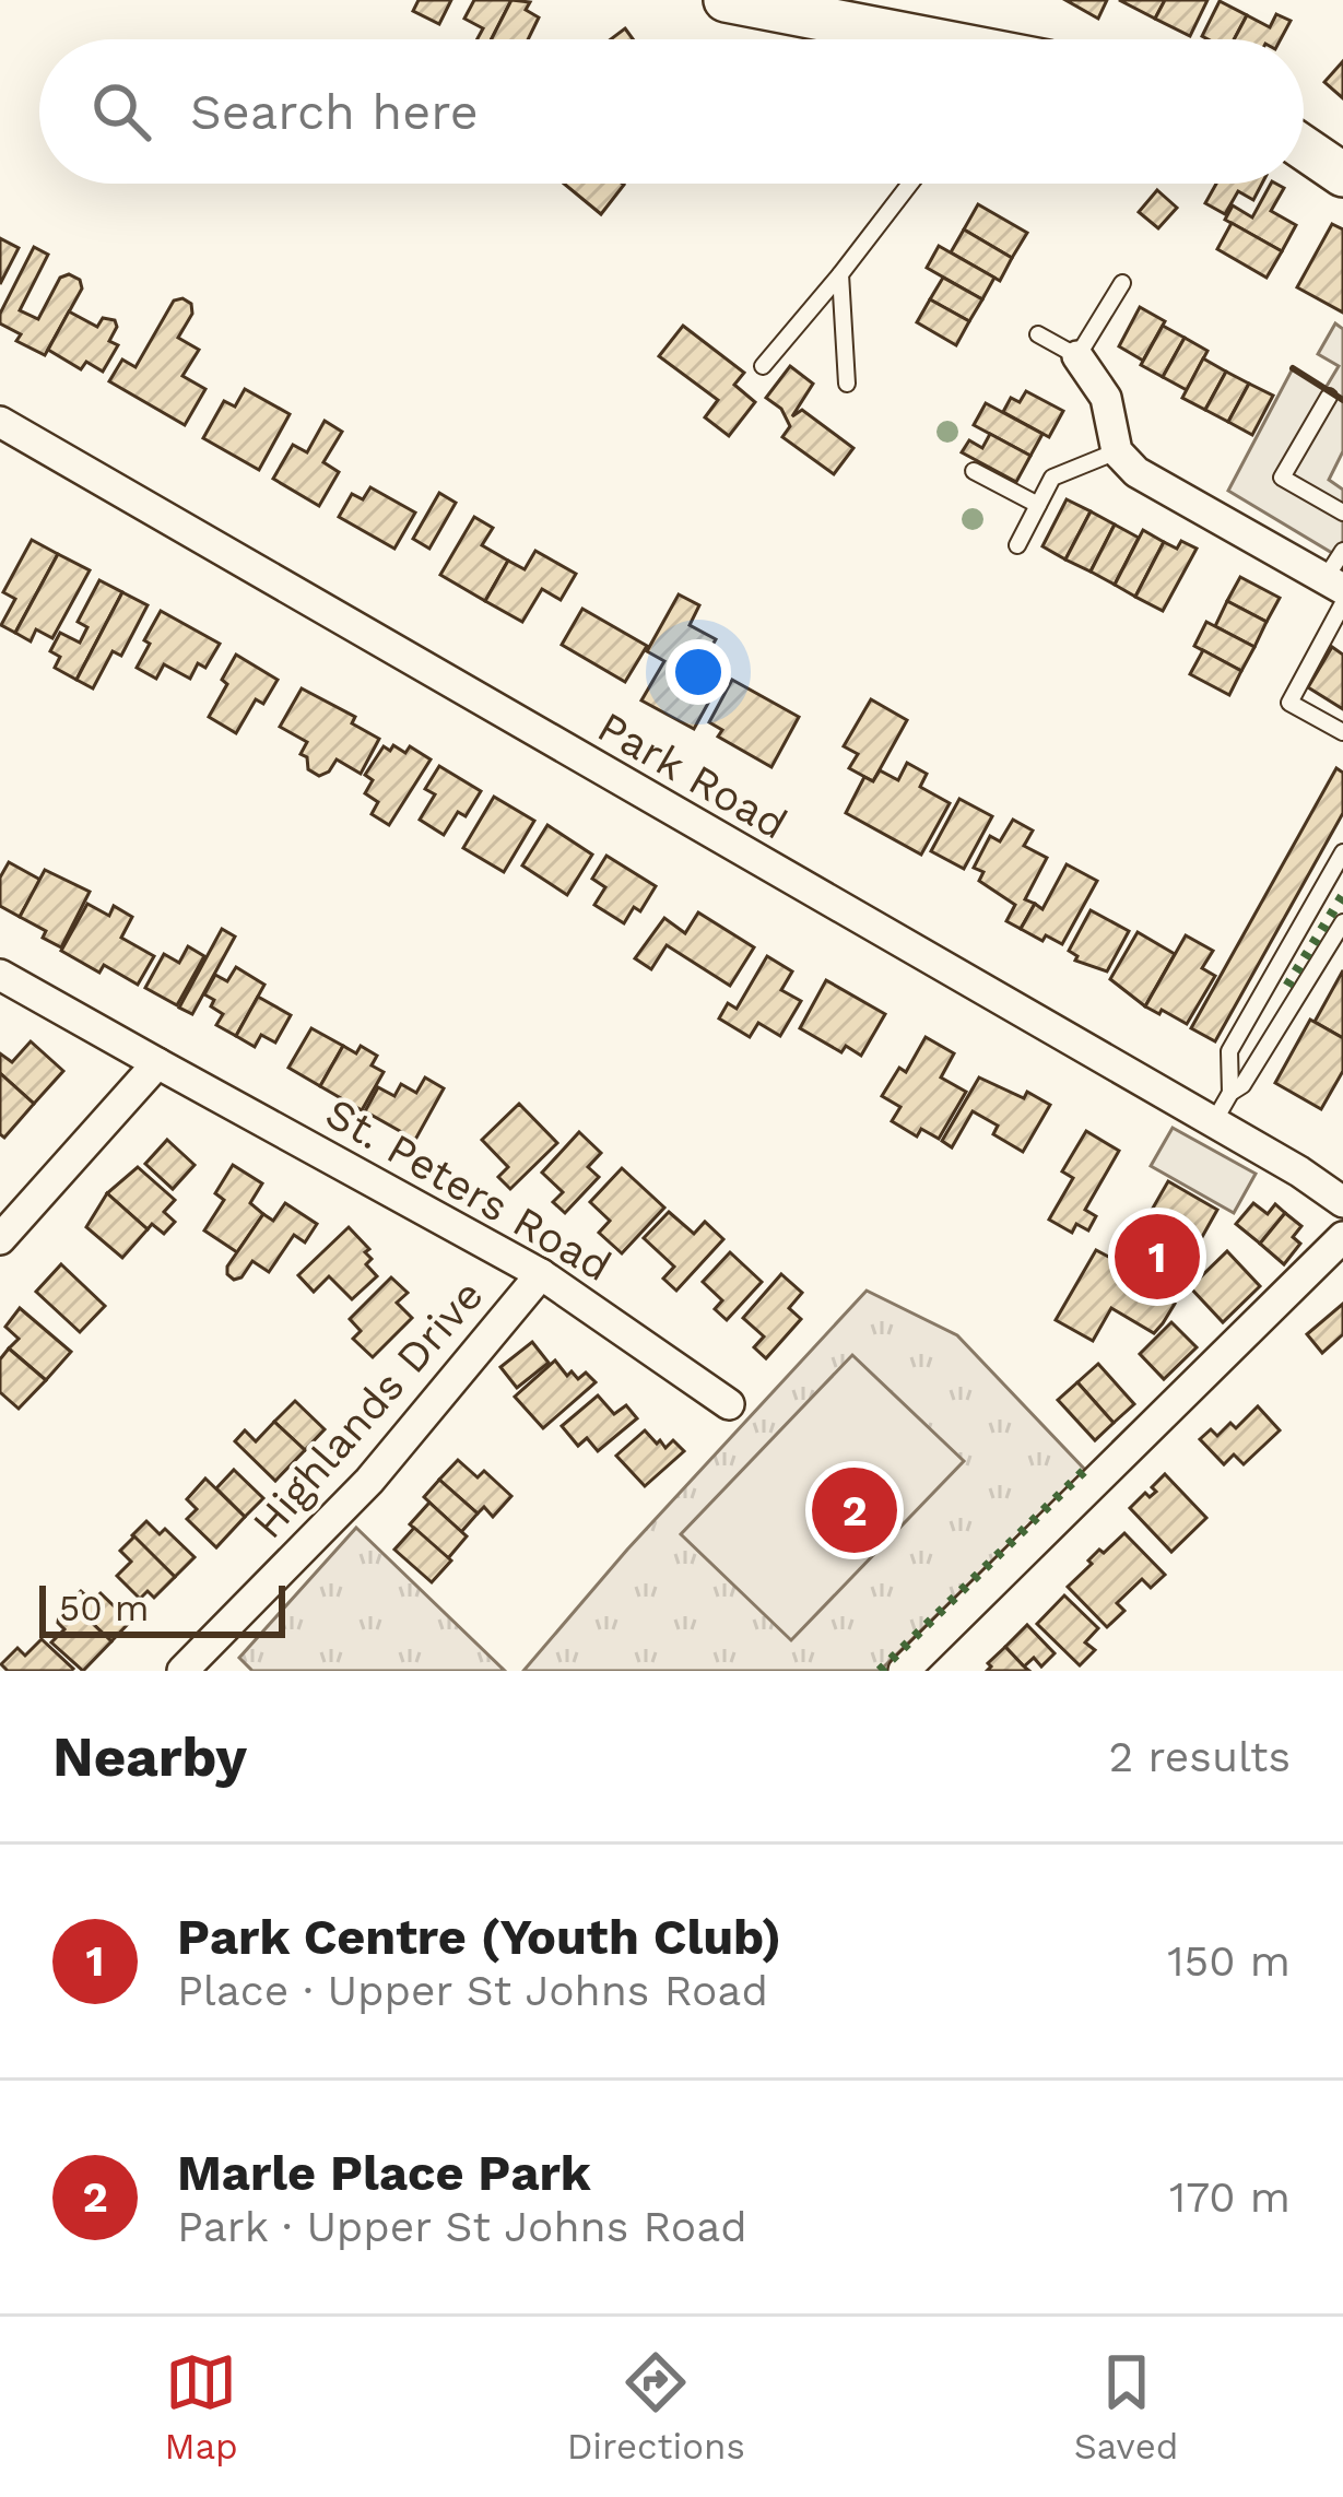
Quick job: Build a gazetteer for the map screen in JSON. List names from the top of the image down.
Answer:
{
  "streets": {
    "street": ["Park Road", "St. Peters Road", "Highlands Drive"]
  },
  "crossings": [
    ["St. Peters Road", "Highlands Drive"]
  ],
  "scale_bar": "50 m",
  "page": {
    "search": "Search here",
    "pins": ["1", "2"],
    "scale": "50 m",
    "heading": ["Nearby", "2 results"],
    "list": [
      {
        "mark": "1",
        "name": "Park Centre (Youth Club)",
        "note": "Place · Upper St Johns Road",
        "value": "150 m"
      },
      {
        "mark": "2",
        "name": "Marle Place Park",
        "note": "Park · Upper St Johns Road",
        "value": "170 m"
      }
    ],
    "nav": ["Map", "Directions", "Saved"]
  }
}
